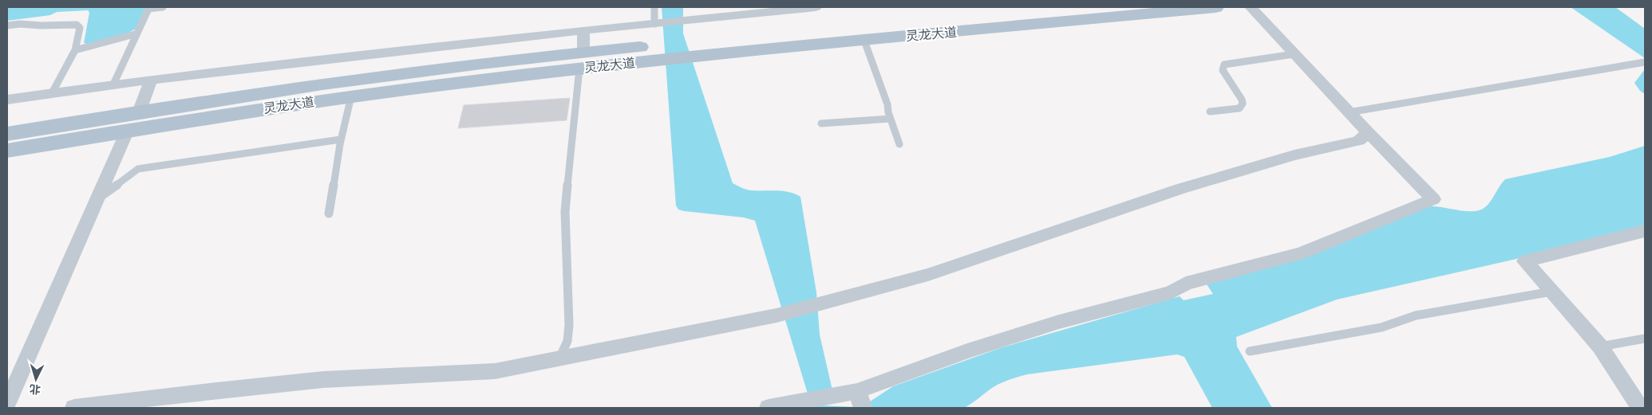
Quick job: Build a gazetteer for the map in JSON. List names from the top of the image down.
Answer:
{
  "streets": {
    "main road": ["灵龙大道"]
  },
  "north": "bottom"
}
